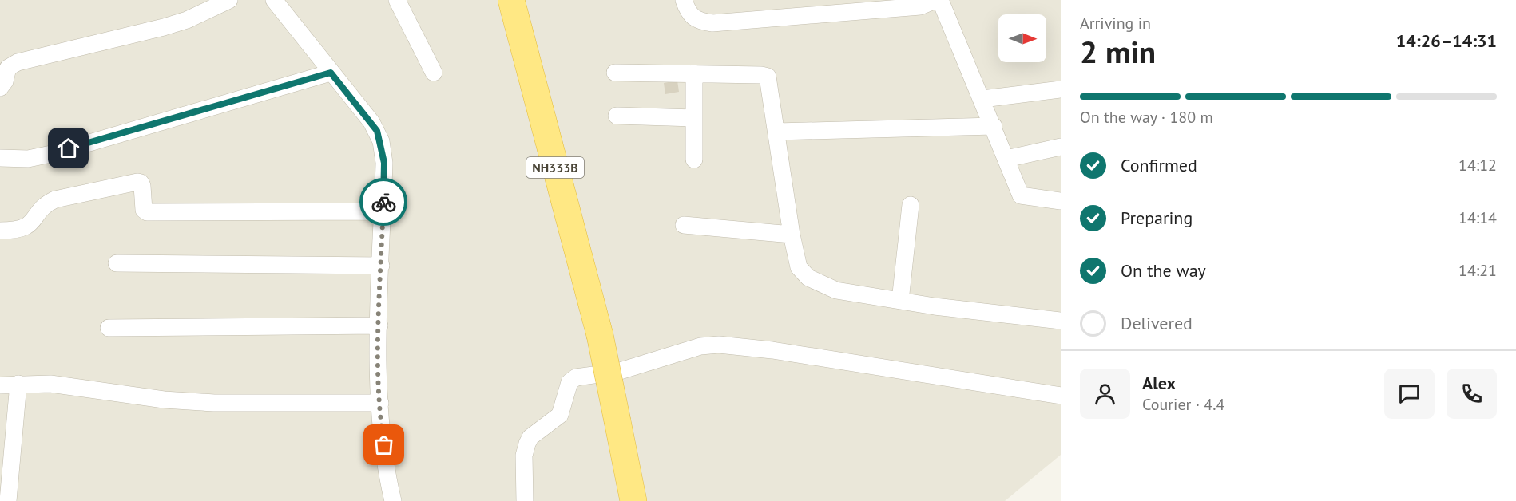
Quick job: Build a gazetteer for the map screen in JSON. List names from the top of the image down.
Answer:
{
  "streets": {
    "highway": ["NH333B"]
  },
  "north": "right",
  "page": {
    "heading": ["2 min", "Arriving in", "14:26–14:31"],
    "panel": ["Alex", "Courier · 4.4"],
    "bar": "On the way · 180 m",
    "list": [
      ["Confirmed", "14:12"],
      ["Preparing", "14:14"],
      ["On the way", "14:21"],
      "Delivered"
    ]
  }
}
